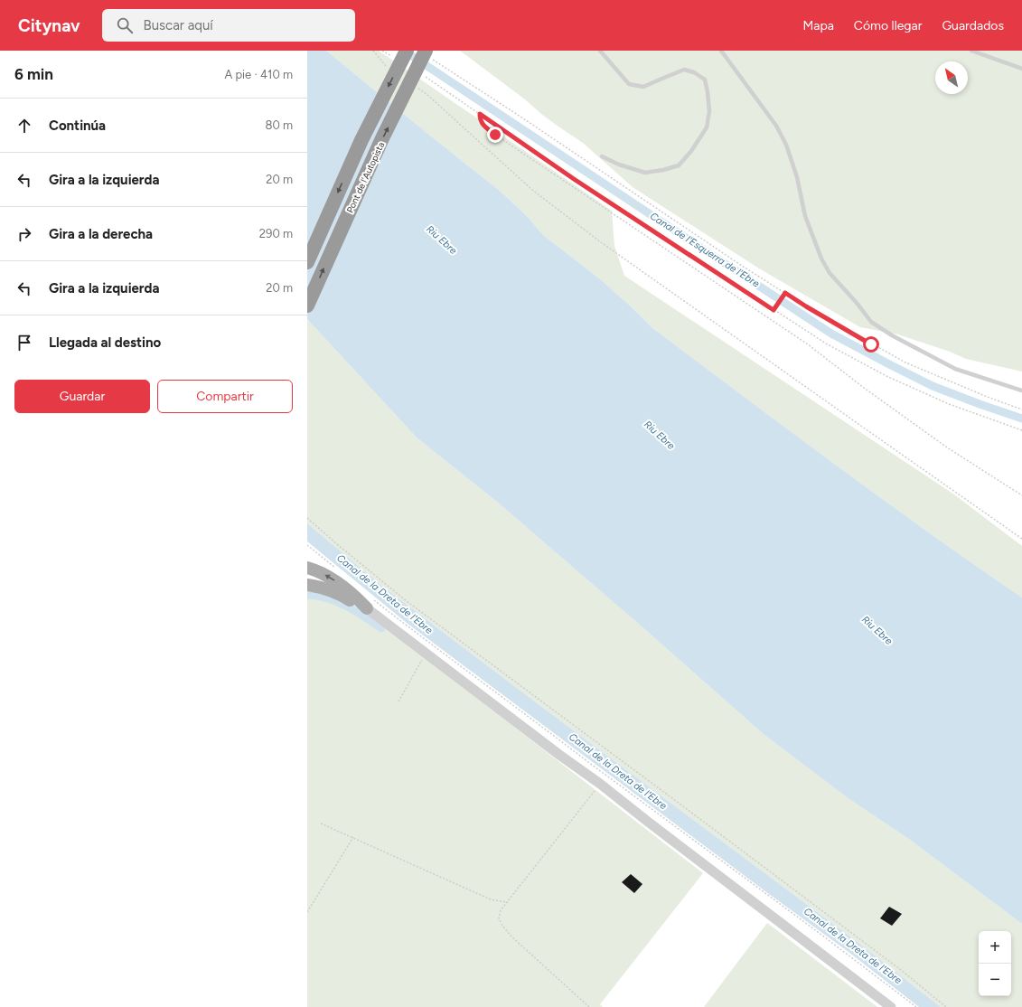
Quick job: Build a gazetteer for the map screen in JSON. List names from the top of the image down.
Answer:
{
  "streets": {
    "highway": ["Pont de l'Autopista"]
  },
  "water": ["Riu Ebre", "Canal de l'Esquerra de l'Ebre", "Canal de la Dreta de l'Ebre"],
  "north": "top left",
  "page": {
    "header": "Citynav",
    "search": "Buscar aquí",
    "nav": ["Mapa", "Cómo llegar", "Guardados"],
    "heading": ["6 min", "A pie · 410 m"],
    "list": [
      ["Continúa", "80 m"],
      ["Gira a la izquierda", "20 m"],
      ["Gira a la derecha", "290 m"],
      ["Gira a la izquierda", "20 m"],
      "Llegada al destino"
    ],
    "buttons": ["Guardar", "Compartir"],
    "map_buttons": ["+", "−"]
  }
}
